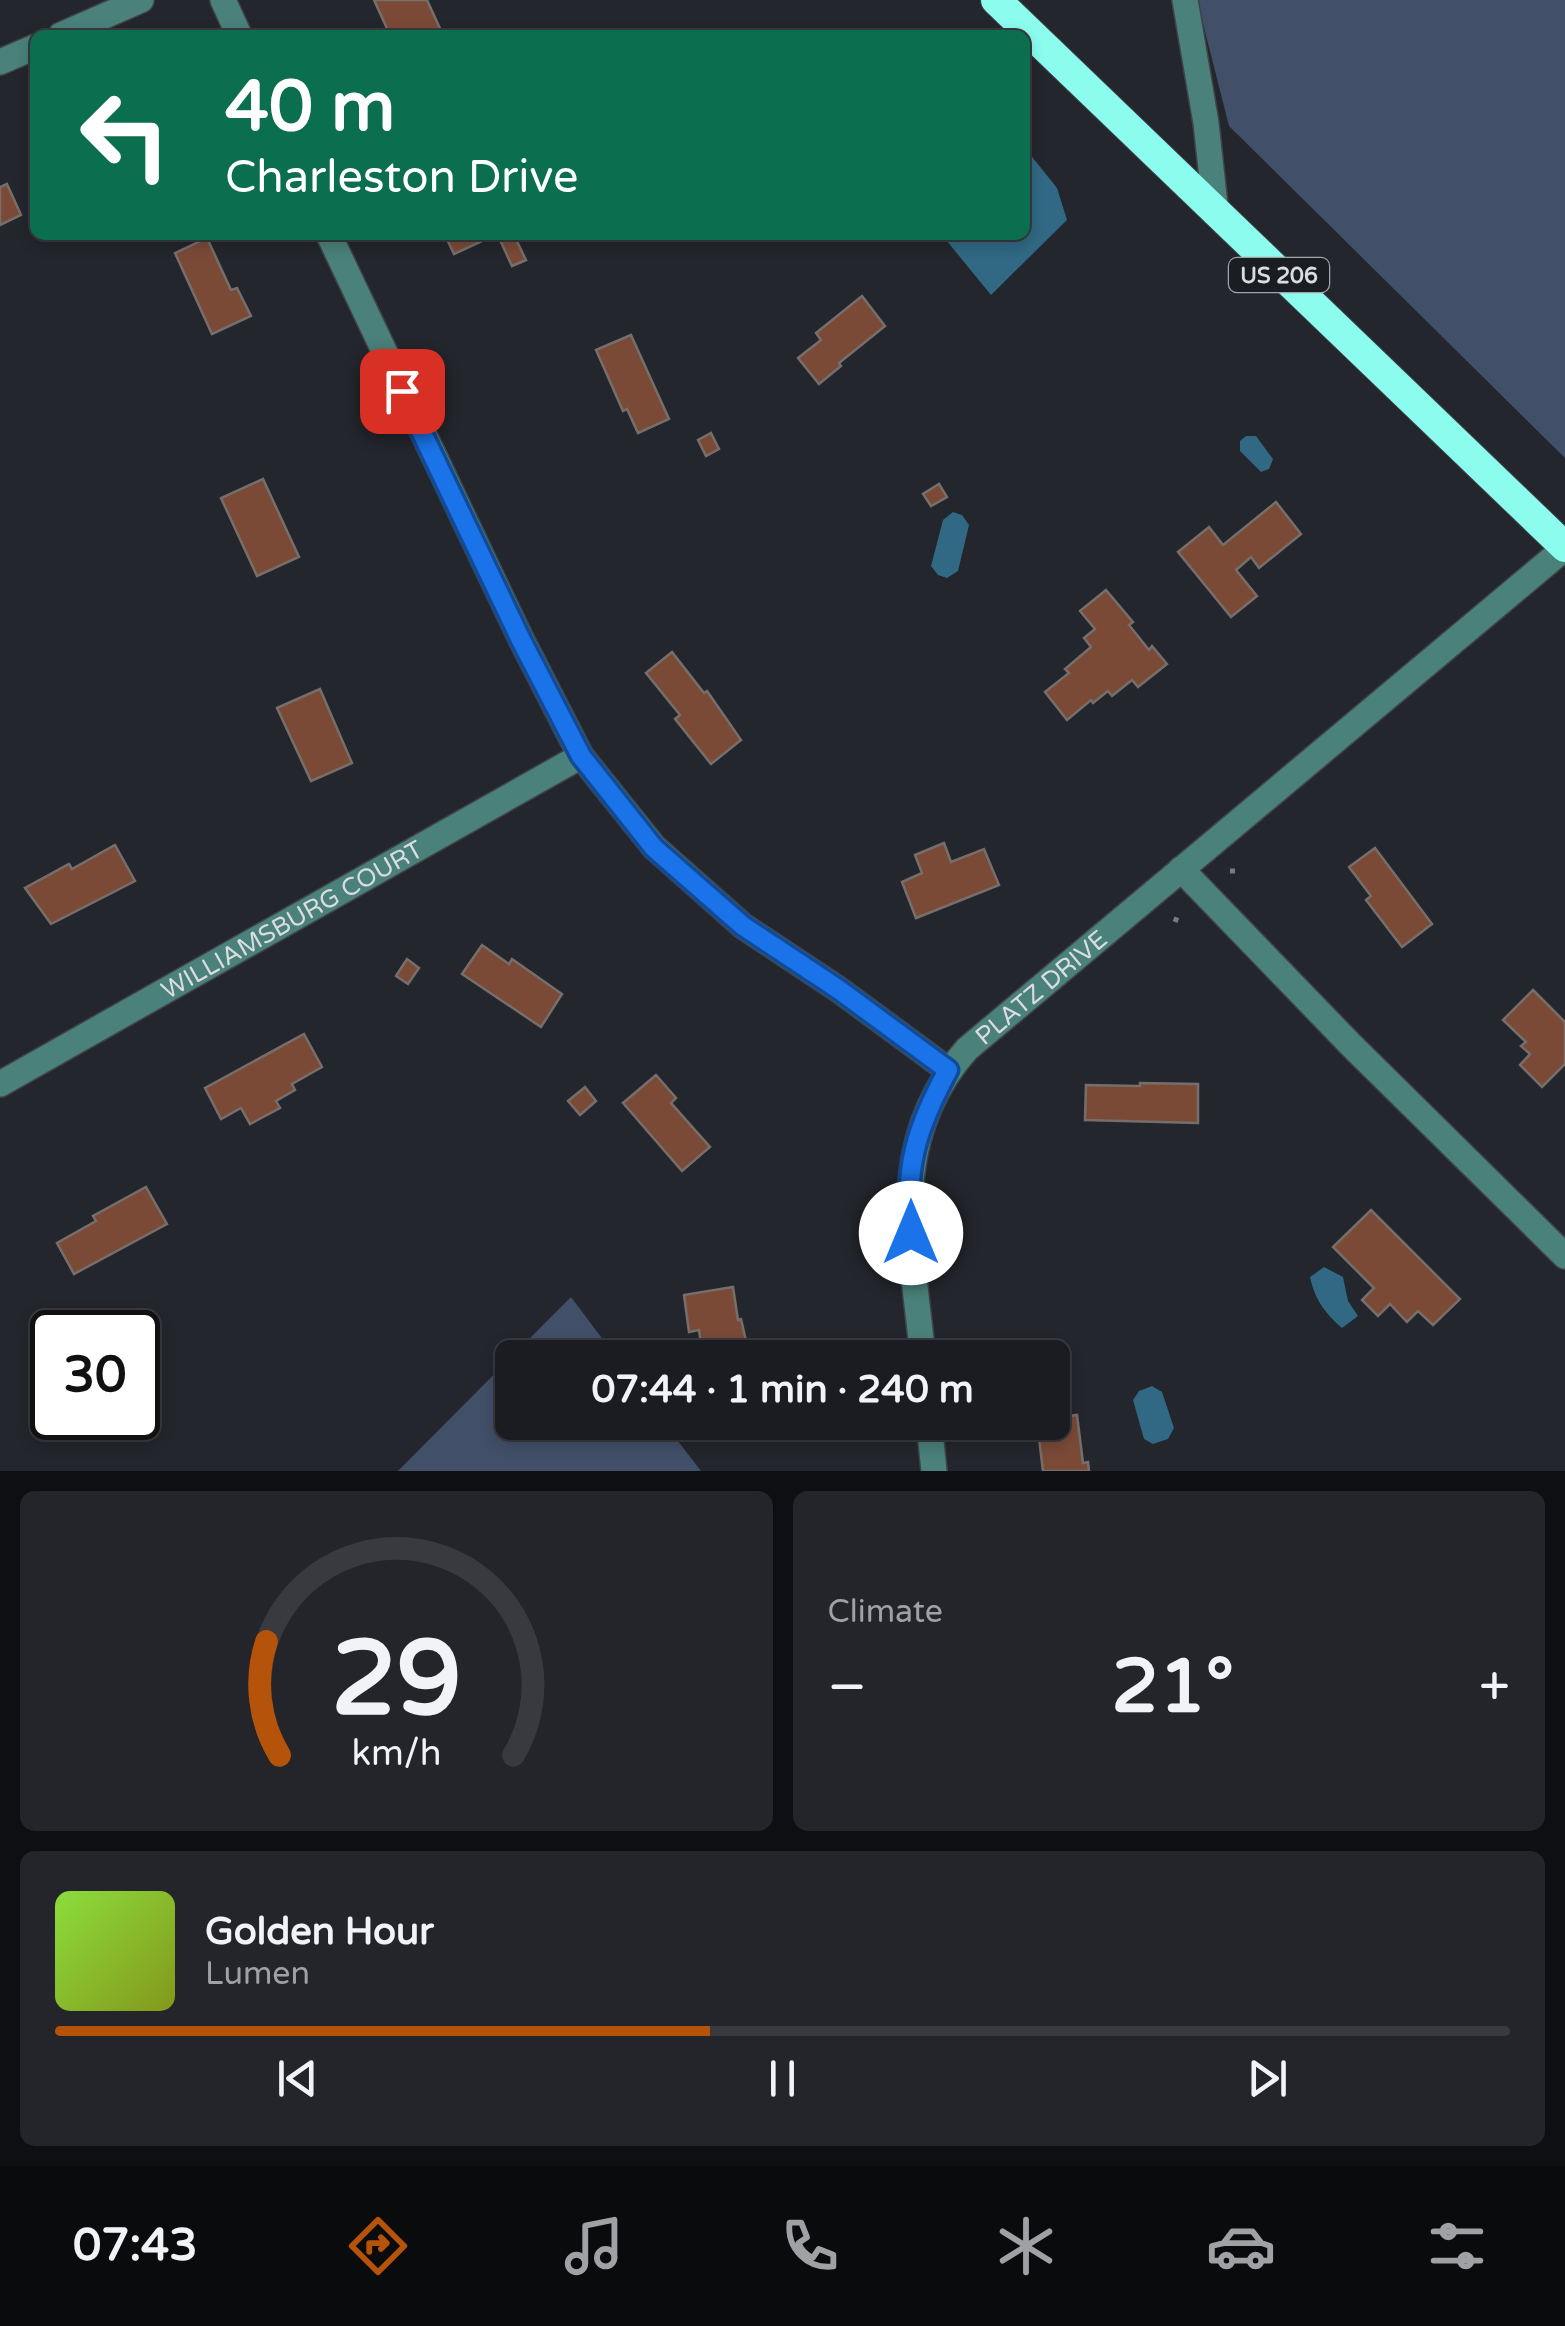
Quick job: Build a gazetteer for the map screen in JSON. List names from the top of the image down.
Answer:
{
  "streets": {
    "highway": ["US 206"],
    "street": ["WILLIAMSBURG COURT", "PLATZ DRIVE"]
  },
  "crossings": [
    ["US 206", "PLATZ DRIVE"]
  ],
  "page": {
    "turn": ["40 m", "Charleston Drive"],
    "limit": "30",
    "trip": "07:44 · 1 min · 240 m",
    "tile": "Climate",
    "heat": ["−", "21°", "+"],
    "song": ["Golden Hour", "Lumen"],
    "tabs": "07:43",
    "gauge": ["29", "km/h"]
  }
}
